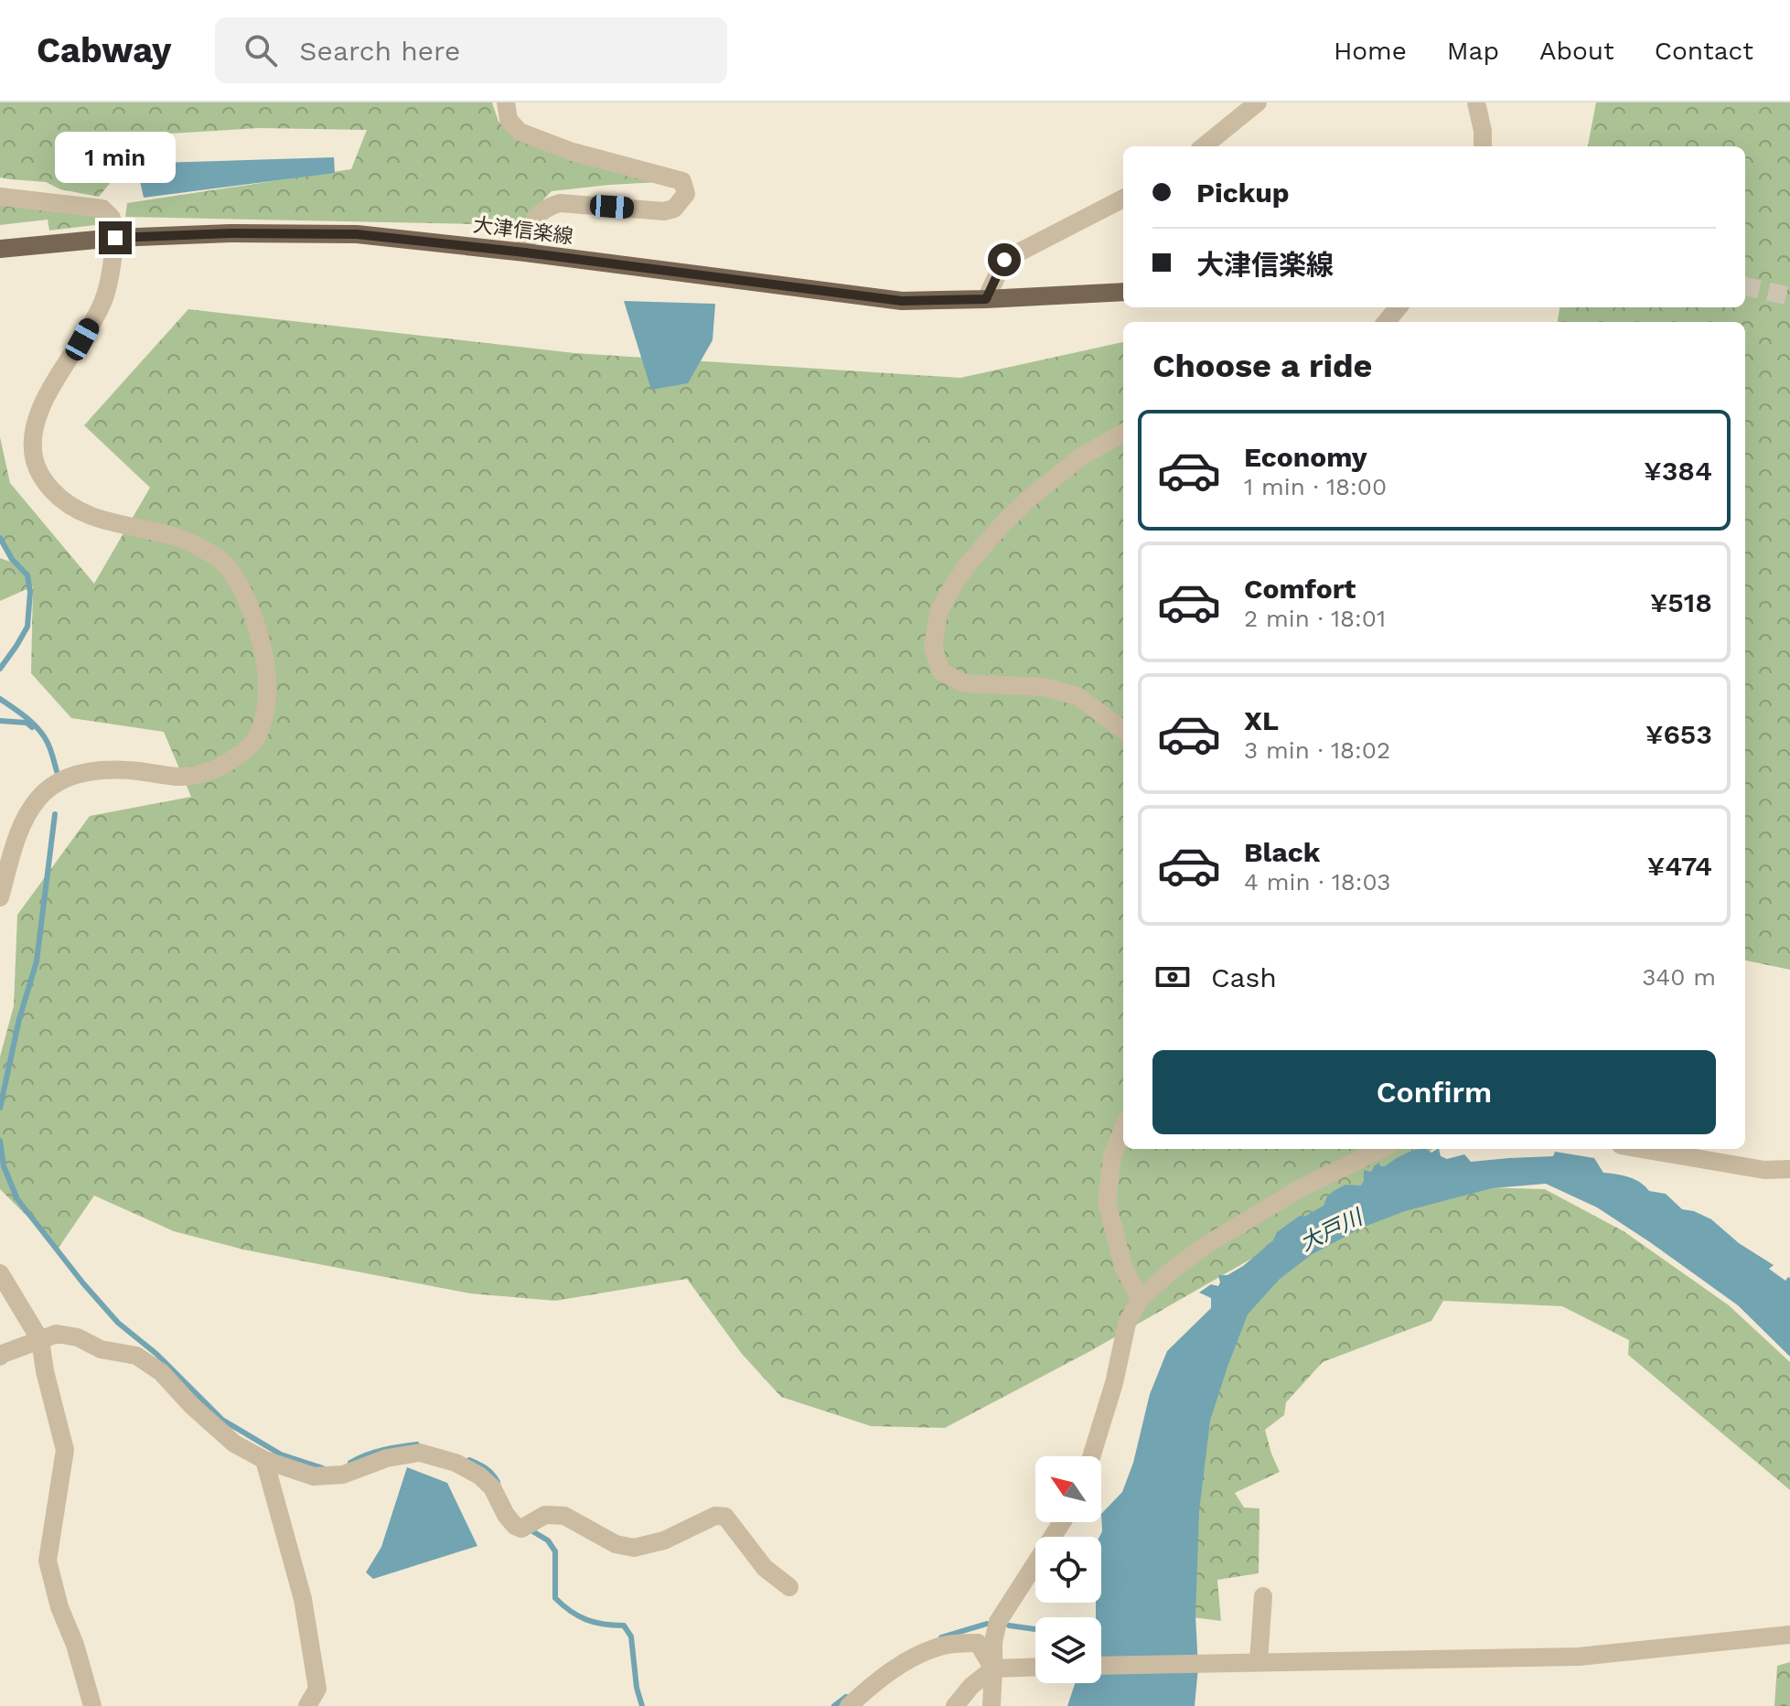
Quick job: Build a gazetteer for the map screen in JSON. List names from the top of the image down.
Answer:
{
  "streets": {
    "main road": ["大津信楽線"]
  },
  "water": ["大戸川"],
  "north": "top left",
  "page": {
    "header": "Cabway",
    "search": "Search here",
    "nav": [
      "Home",
      "Map",
      "About",
      "Contact"
    ],
    "bubble": "1 min",
    "banner": ["Pickup", "大津信楽線"],
    "heading": "Choose a ride",
    "list": [
      {
        "name": "Economy",
        "note": "1 min · 18:00",
        "value": "¥384"
      },
      {
        "name": "Comfort",
        "note": "2 min · 18:01",
        "value": "¥518"
      },
      {
        "name": "XL",
        "note": "3 min · 18:02",
        "value": "¥653"
      },
      {
        "name": "Black",
        "note": "4 min · 18:03",
        "value": "¥474"
      }
    ],
    "pay": ["Cash", "340 m"],
    "buttons": "Confirm"
  }
}
